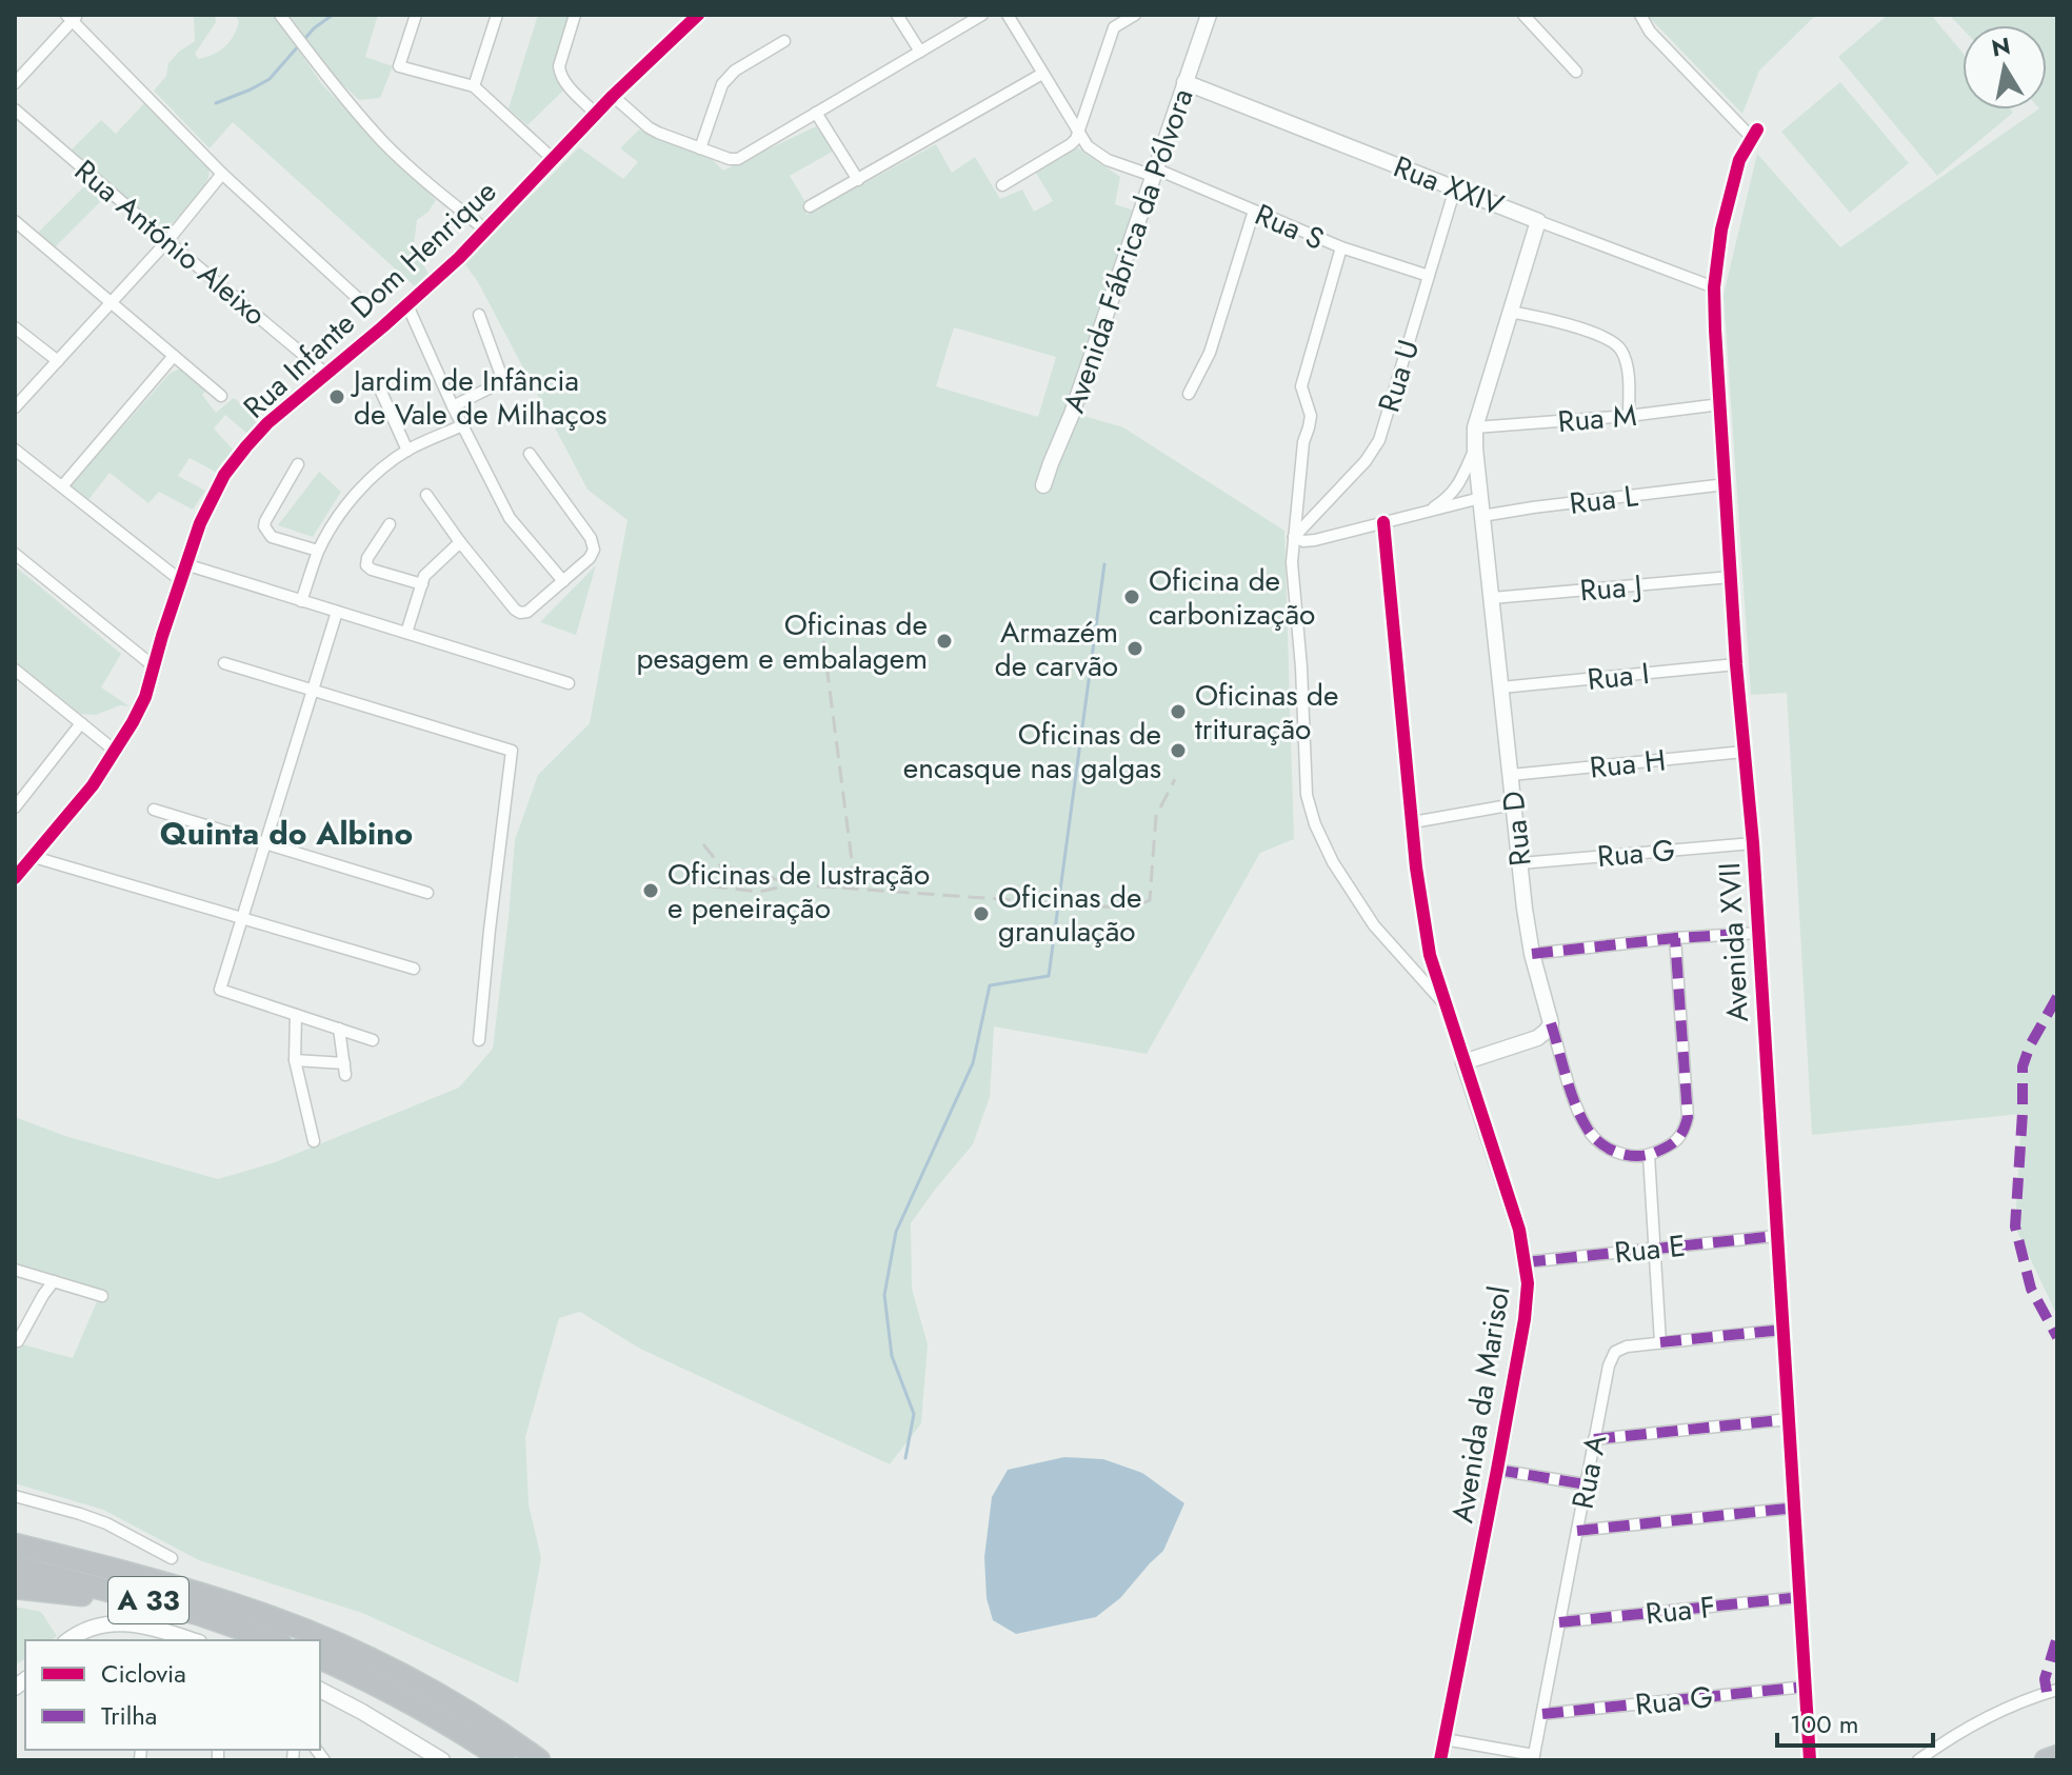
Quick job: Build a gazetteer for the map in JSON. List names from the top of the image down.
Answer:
{
  "streets": {
    "highway": ["A 33"],
    "street": [
      "Rua XXIV",
      "Rua S",
      "Rua António Aleixo",
      "Avenida Fábrica da Pólvora",
      "Rua Infante Dom Henrique",
      "Rua U",
      "Rua M",
      "Rua L",
      "Rua J",
      "Rua I",
      "Rua H",
      "Rua D",
      "Rua G",
      "Avenida XVII",
      "Rua E",
      "Avenida da Marisol",
      "Rua A",
      "Rua F"
    ]
  },
  "crossings": [
    ["Rua XXIV", "Avenida Fábrica da Pólvora"],
    ["Rua XXIV", "Rua U"],
    ["Rua XXIV", "Rua D"],
    ["Rua XXIV", "Avenida XVII"],
    ["Rua S", "Avenida Fábrica da Pólvora"],
    ["Rua S", "Rua U"],
    ["Rua António Aleixo", "Rua Infante Dom Henrique"],
    ["Rua M", "Rua D"],
    ["Rua M", "Avenida XVII"],
    ["Rua L", "Rua D"],
    ["Rua L", "Avenida XVII"],
    ["Rua J", "Rua D"],
    ["Rua J", "Avenida XVII"],
    ["Rua I", "Rua D"],
    ["Rua I", "Avenida XVII"],
    ["Rua H", "Rua D"],
    ["Rua H", "Avenida XVII"],
    ["Rua D", "Rua G"],
    ["Rua G", "Avenida XVII"],
    ["Rua G", "Rua A"],
    ["Avenida XVII", "Rua E"],
    ["Avenida XVII", "Rua A"],
    ["Avenida XVII", "Rua F"],
    ["Rua E", "Avenida da Marisol"],
    ["Rua A", "Rua F"]
  ],
  "districts": ["Quinta do Albino"],
  "places": [
    "Jardim de Infância de Vale de Milhaços",
    "Oficina de carbonização",
    "Oficinas de pesagem e embalagem",
    "Armazém de carvão",
    "Oficinas de trituração",
    "Oficinas de encasque nas galgas",
    "Oficinas de lustração e peneiração",
    "Oficinas de granulação"
  ],
  "legend": ["Ciclovia", "Trilha"],
  "scale_bar": "100 m",
  "north": "top"
}
